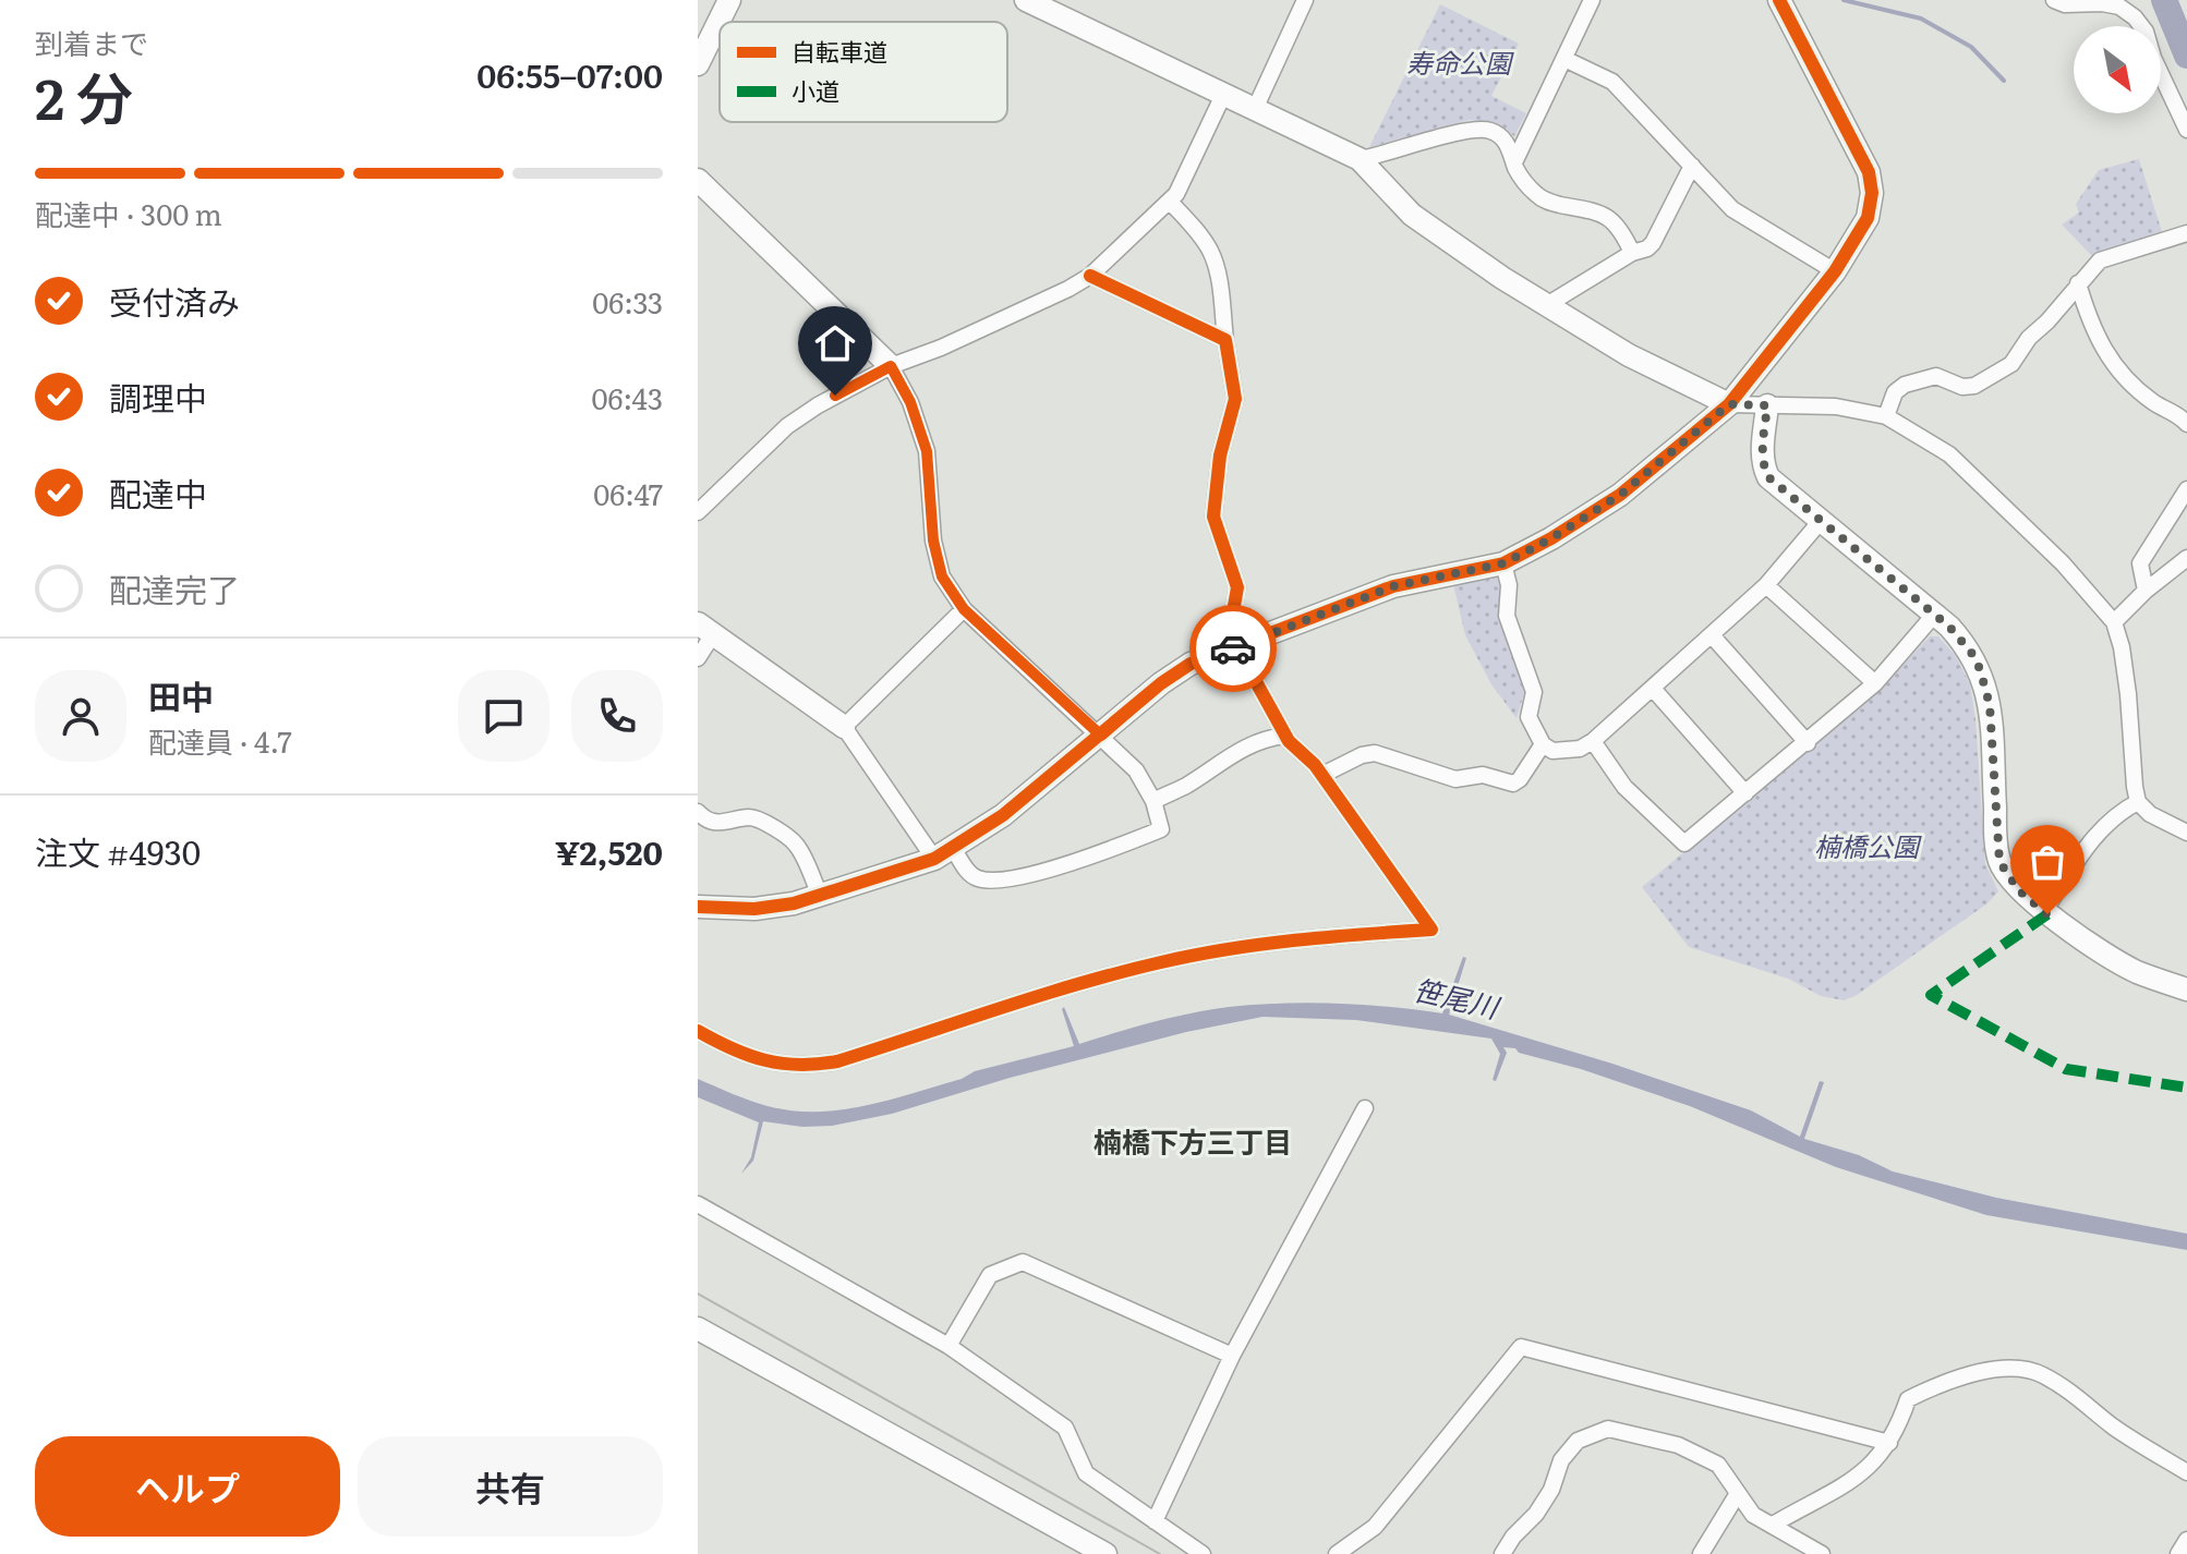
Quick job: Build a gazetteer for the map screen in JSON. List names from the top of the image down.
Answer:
{
  "districts": ["楠橋下方三丁目"],
  "water": ["笹尾川"],
  "parks": ["寿命公園", "楠橋公園"],
  "legend": ["自転車道", "小道"],
  "north": "bottom right",
  "page": {
    "heading": ["2 分", "到着まで", "06:55–07:00"],
    "panel": [
      "田中",
      "配達員 · 4.7",
      "注文 #4930",
      "¥2,520"
    ],
    "bar": "配達中 · 300 m",
    "list": [
      ["受付済み", "06:33"],
      ["調理中", "06:43"],
      ["配達中", "06:47"],
      "配達完了"
    ],
    "buttons": ["ヘルプ", "共有"]
  }
}
